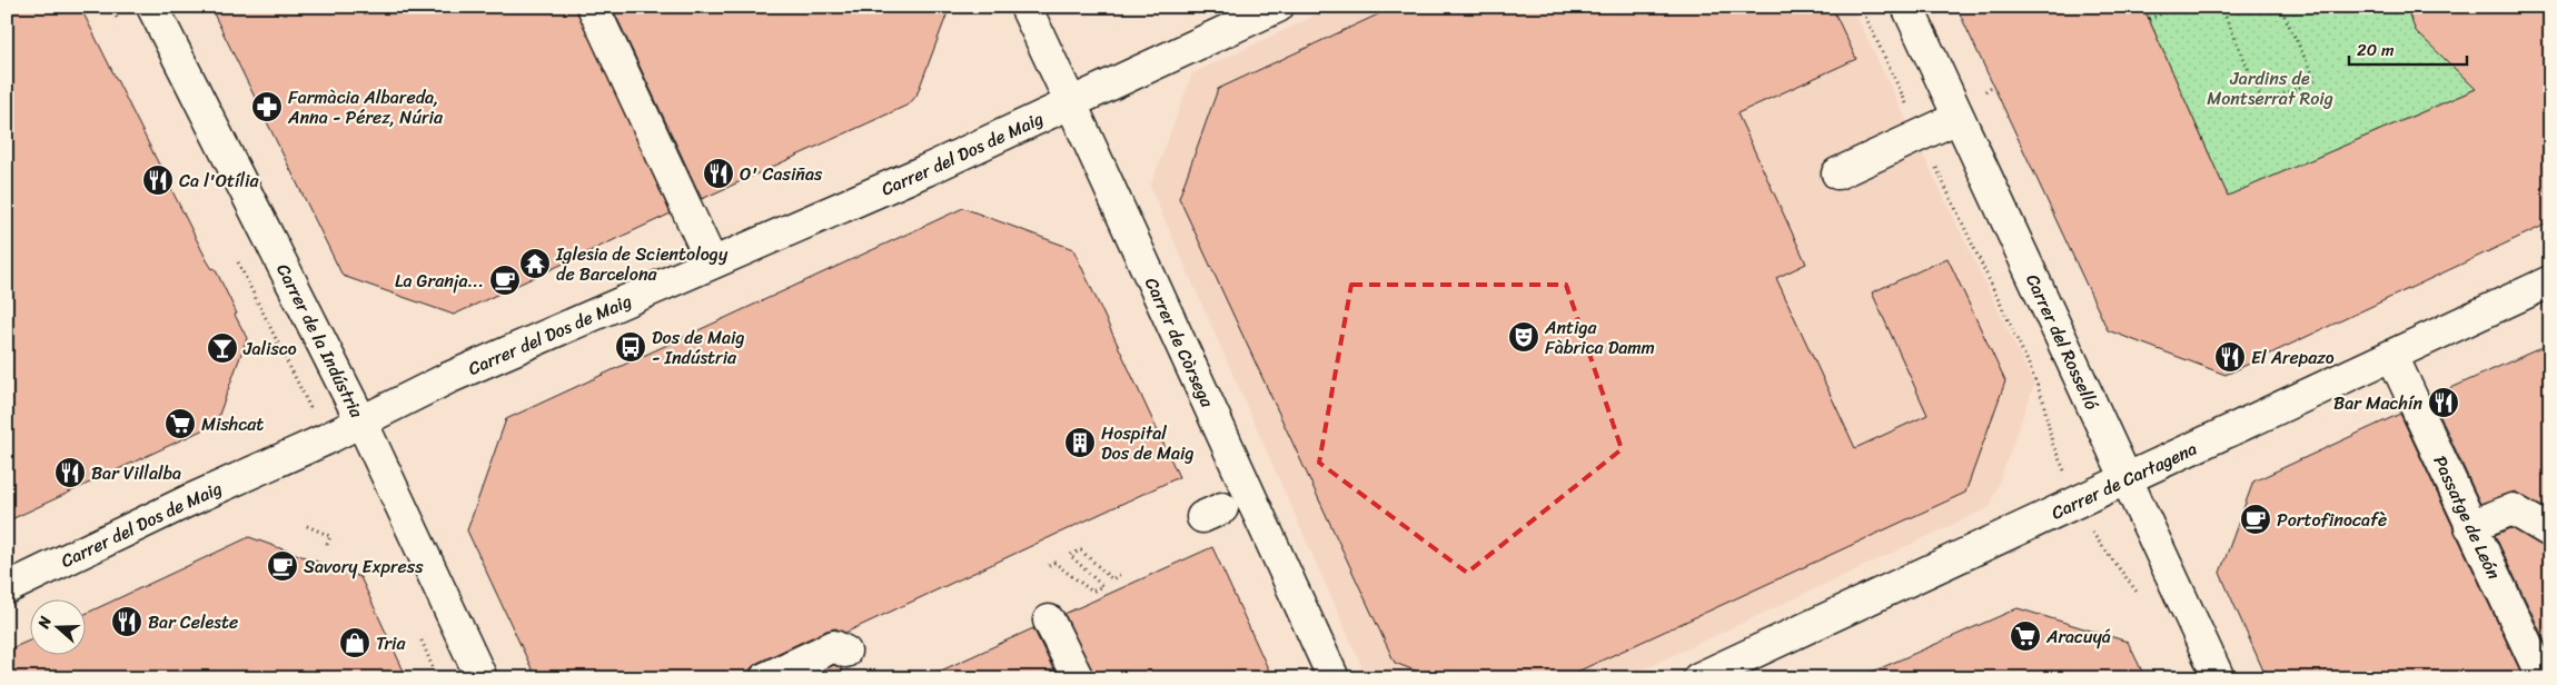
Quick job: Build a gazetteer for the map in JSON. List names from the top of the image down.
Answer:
{
  "streets": {
    "street": [
      "Carrer del Dos de Maig",
      "Carrer de la Indústria",
      "Carrer de Còrsega",
      "Carrer del Rosselló",
      "Carrer de Cartagena",
      "Passatge de León"
    ]
  },
  "crossings": [
    ["Carrer del Dos de Maig", "Carrer de la Indústria"],
    ["Carrer del Dos de Maig", "Carrer de Còrsega"],
    ["Carrer del Rosselló", "Carrer de Cartagena"],
    ["Carrer de Cartagena", "Passatge de León"]
  ],
  "parks": ["Jardins de Montserrat Roig"],
  "places": {
    "pharmacy": ["Farmàcia Albareda, Anna - Pérez, Núria"],
    "restaurant": [
      "O' Casiñas",
      "Ca l'Otília",
      "El Arepazo",
      "Bar Machín",
      "Bar Villalba",
      "Bar Celeste"
    ],
    "temple": ["Iglesia de Scientology de Barcelona"],
    "cafe": ["La Granja...", "Portofinocafè", "Savory Express"],
    "theatre": ["Antiga Fàbrica Damm"],
    "bus stop": ["Dos de Maig - Indústria"],
    "bar": ["Jalisco"],
    "supermarket": ["Mishcat", "Aracuyá"],
    "building": ["Hospital Dos de Maig"],
    "shop": ["Tria"]
  },
  "scale_bar": "20 m",
  "north": "left"
}
